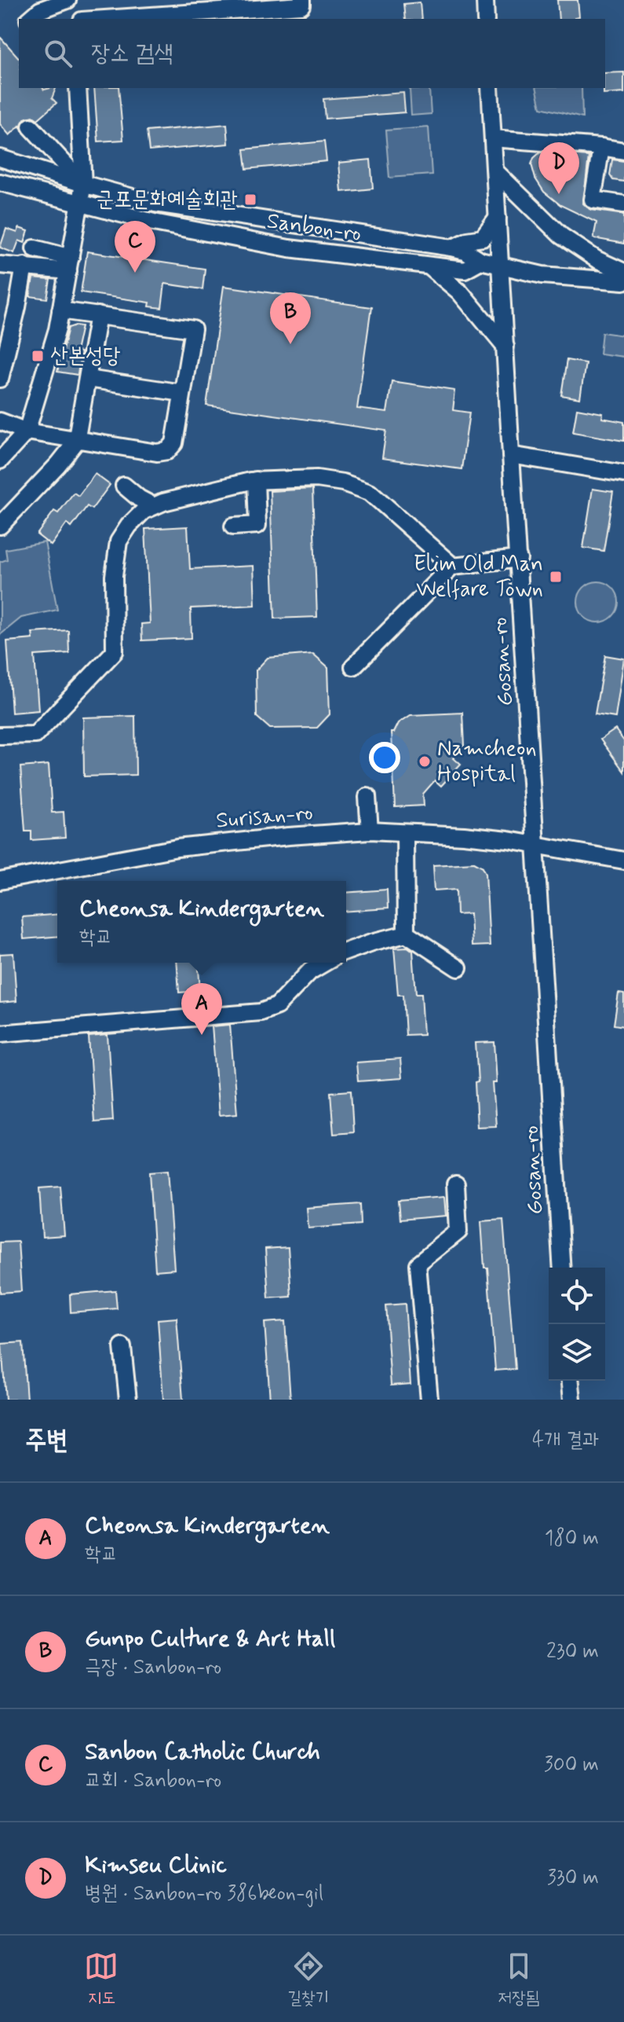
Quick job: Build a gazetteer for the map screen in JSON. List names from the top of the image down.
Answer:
{
  "streets": {
    "street": ["Sanbon-ro", "Gosan-ro", "Surisan-ro"]
  },
  "crossings": [
    ["Sanbon-ro", "Gosan-ro"],
    ["Gosan-ro", "Surisan-ro"]
  ],
  "places": {
    "transit": ["군포문화예술회관", "산본성당", "Elim Old Man Welfare Town"],
    "other": ["Namcheon Hospital"]
  },
  "page": {
    "search": "장소 검색",
    "pins": [
      "D",
      "C",
      "B",
      "A"
    ],
    "popup": ["Cheonsa Kindergarten", "학교"],
    "heading": ["주변", "4개 결과"],
    "list": [
      {
        "mark": "A",
        "name": "Cheonsa Kindergarten",
        "note": "학교",
        "value": "180 m"
      },
      {
        "mark": "B",
        "name": "Gunpo Culture & Art Hall",
        "note": "극장 · Sanbon-ro",
        "value": "230 m"
      },
      {
        "mark": "C",
        "name": "Sanbon Catholic Church",
        "note": "교회 · Sanbon-ro",
        "value": "300 m"
      },
      {
        "mark": "D",
        "name": "Kimseu Clinic",
        "note": "병원 · Sanbon-ro 386beon-gil",
        "value": "330 m"
      }
    ],
    "nav": ["지도", "길찾기", "저장됨"]
  }
}
